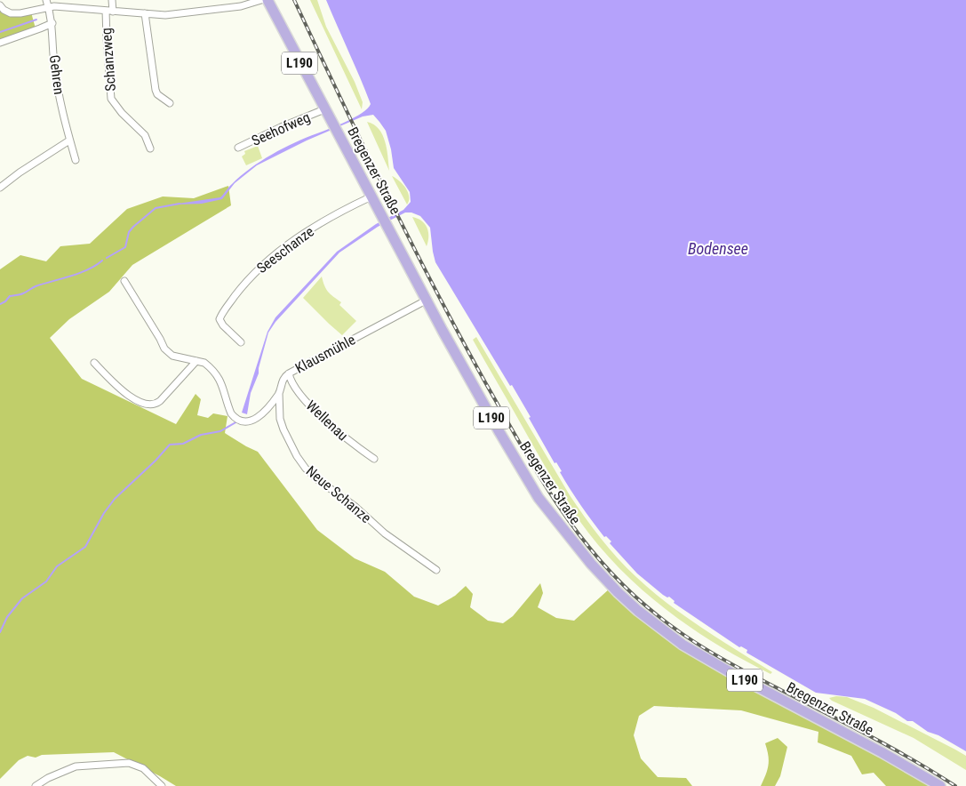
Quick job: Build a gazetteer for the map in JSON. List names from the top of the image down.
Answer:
{
  "streets": {
    "main road": ["L190", "Bregenzer Straße"],
    "street": [
      "Schanzweg",
      "Gehren",
      "Seehofweg",
      "Seeschanze",
      "Klausmühle",
      "Wellenau",
      "Neue Schanze"
    ]
  },
  "crossings": [
    ["Seehofweg", "Bregenzer Straße"],
    ["Bregenzer Straße", "Seeschanze"],
    ["Bregenzer Straße", "Klausmühle"],
    ["Klausmühle", "Wellenau"],
    ["Klausmühle", "Neue Schanze"]
  ],
  "water": ["Bodensee"]
}
